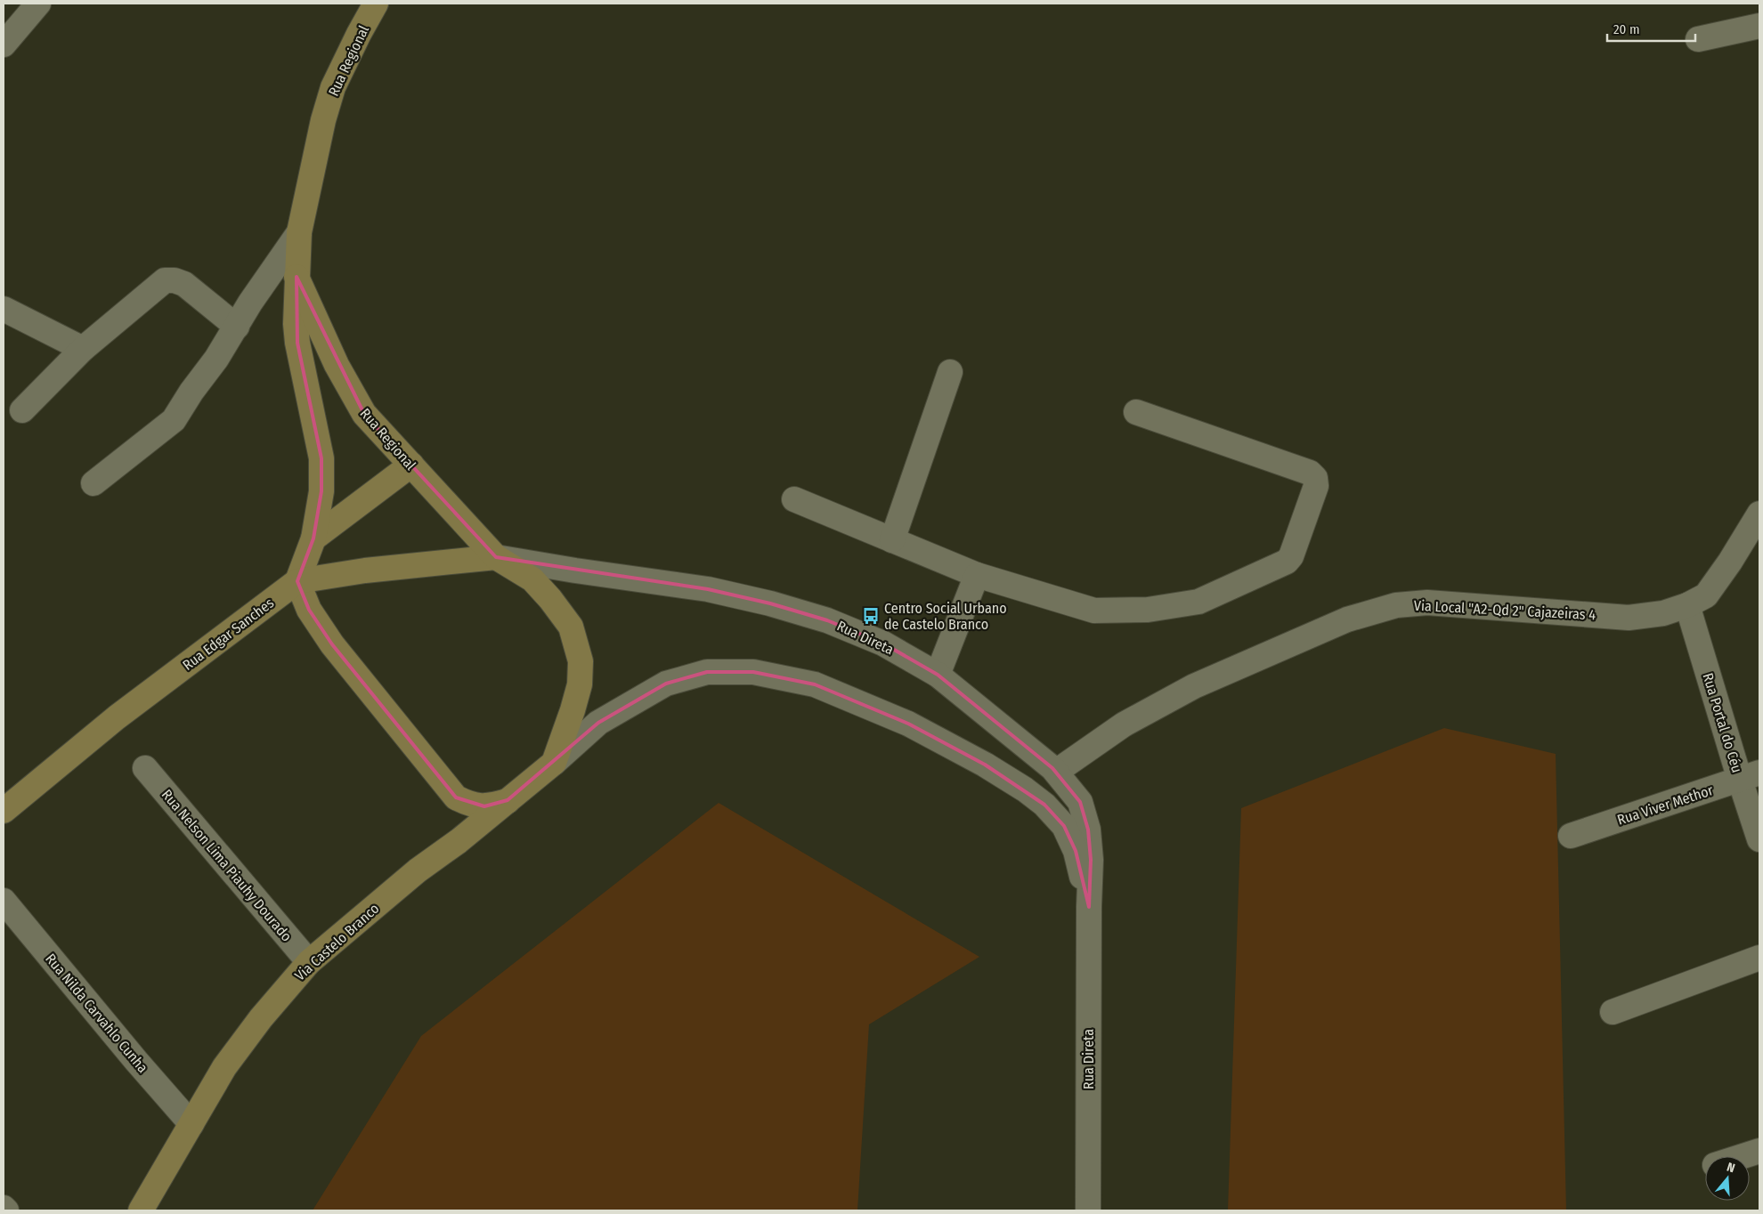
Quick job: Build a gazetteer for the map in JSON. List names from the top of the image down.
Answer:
{
  "streets": {
    "main road": ["Rua Regional", "Rua Edgar Sanches", "Via Castelo Branco"],
    "street": [
      "Via Local \"A2-Qd 2\" Cajazeiras 4",
      "Rua Direta",
      "Rua Portal do Céu",
      "Rua Viver Methor",
      "Rua Nelson Lima Piauhy Dourado",
      "Rua Nilda Carvahlo Cunha"
    ]
  },
  "crossings": [
    ["Rua Regional", "Rua Edgar Sanches"],
    ["Rua Regional", "Rua Direta"],
    ["Rua Regional", "Via Castelo Branco"],
    ["Via Local \"A2-Qd 2\" Cajazeiras 4", "Rua Direta"],
    ["Via Local \"A2-Qd 2\" Cajazeiras 4", "Rua Portal do Céu"],
    ["Rua Edgar Sanches", "Rua Direta"],
    ["Rua Direta", "Via Castelo Branco"],
    ["Rua Portal do Céu", "Rua Viver Methor"],
    ["Rua Nelson Lima Piauhy Dourado", "Via Castelo Branco"],
    ["Via Castelo Branco", "Rua Nilda Carvahlo Cunha"]
  ],
  "places": {
    "bus stop": ["Centro Social Urbano de Castelo Branco"]
  },
  "scale_bar": "20 m",
  "north": "top"
}
